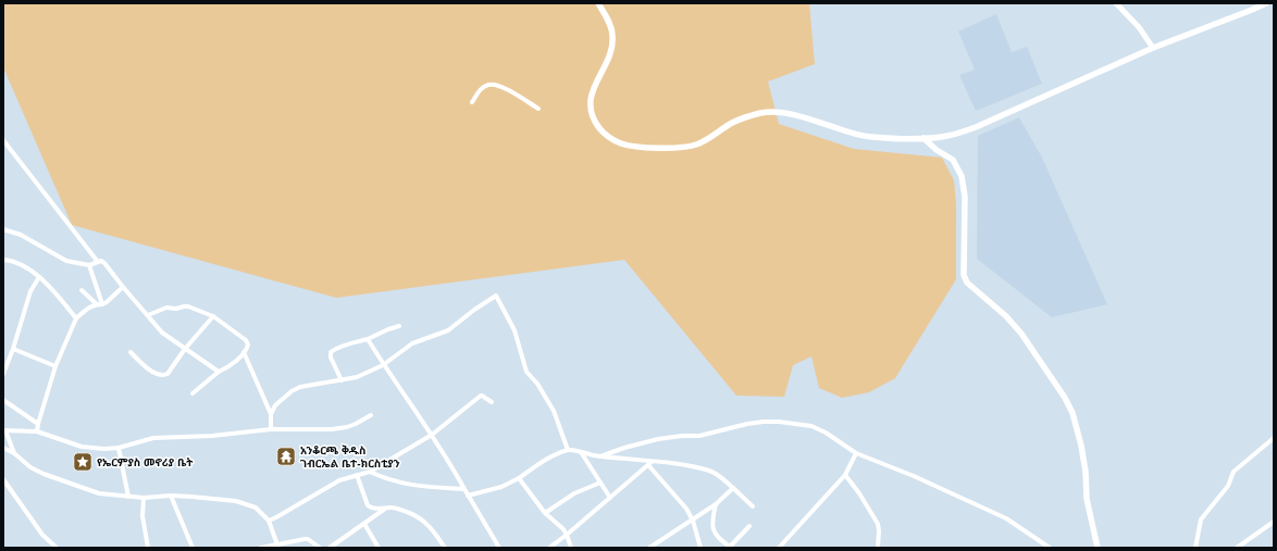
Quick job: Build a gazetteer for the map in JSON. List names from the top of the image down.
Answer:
{
  "places": {
    "temple": ["አንቆርጫ ቅዱስ ገብርኤል ቤተ-ክርስቲያን"],
    "place": ["የኤርምያስ መኖሪያ ቤት"]
  }
}
